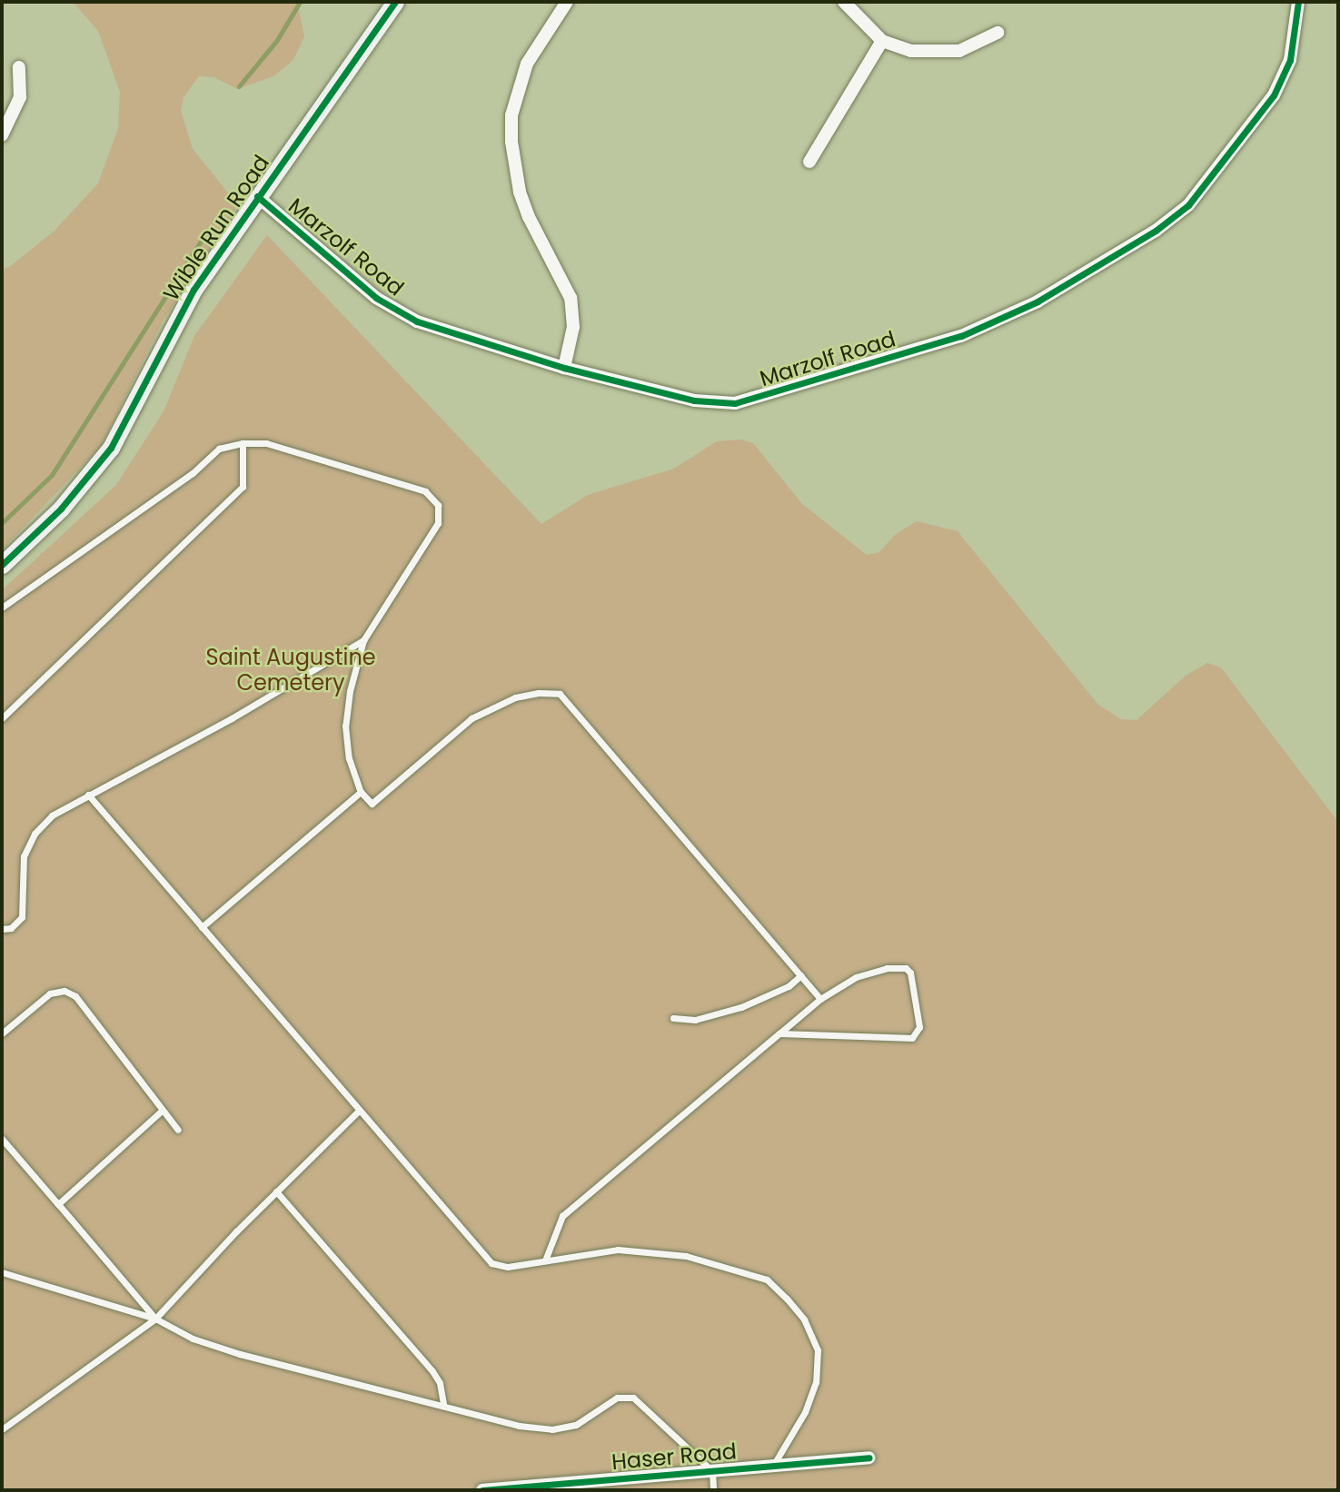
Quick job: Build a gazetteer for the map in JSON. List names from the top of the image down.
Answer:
{
  "streets": {
    "street": ["Wible Run Road", "Marzolf Road", "Haser Road"]
  },
  "crossings": [
    ["Wible Run Road", "Marzolf Road"]
  ],
  "parks": ["Saint Augustine Cemetery"]
}
